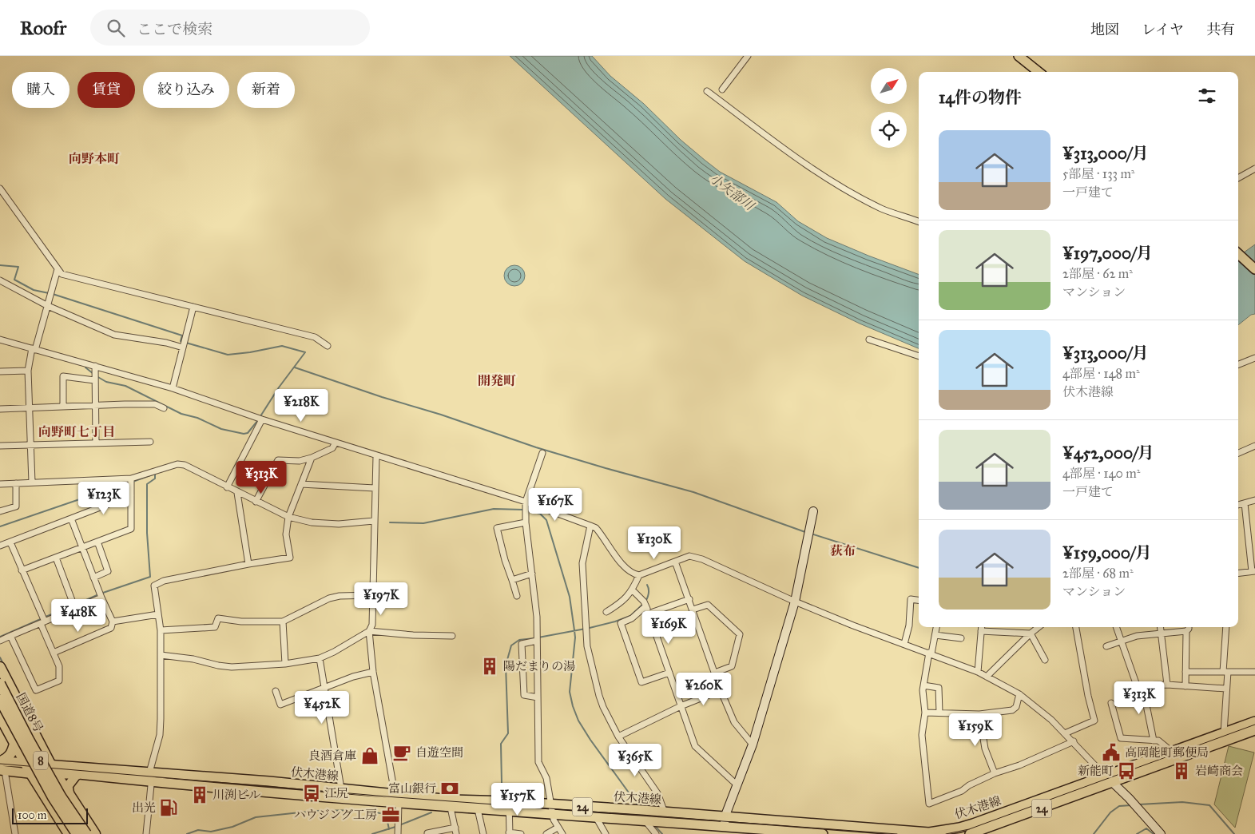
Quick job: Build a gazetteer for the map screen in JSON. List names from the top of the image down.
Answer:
{
  "streets": {
    "highway": ["国道8号", "8"],
    "main road": ["伏木港線", "24"]
  },
  "crossings": [
    ["8", "伏木港線"]
  ],
  "districts": [
    "向野本町",
    "開発町",
    "向野町七丁目",
    "荻布"
  ],
  "water": ["小矢部川"],
  "places": {
    "building": ["陽だまりの湯", "岩崎商会", "川渕ビル"],
    "cafe": ["自遊空間"],
    "public building": ["高岡能町郵便局"],
    "shop": ["良酒倉庫"],
    "bus stop": ["新能町", "江尻"],
    "bank": ["富山銀行"],
    "fuel station": ["出光"],
    "office": ["ハウジング工房"]
  },
  "scale_bar": "100 m",
  "north": "top right",
  "page": {
    "header": "Roofr",
    "search": "ここで検索",
    "nav": ["地図", "レイヤ", "共有"],
    "chip": [
      "購入",
      "賃貸",
      "絞り込み",
      "新着"
    ],
    "heading": "14件の物件",
    "list": [
      {
        "name": "¥313,000/月",
        "note": "5部屋 · 133 m² · 一戸建て"
      },
      {
        "name": "¥197,000/月",
        "note": "2部屋 · 62 m² · マンション"
      },
      {
        "name": "¥313,000/月",
        "note": "4部屋 · 148 m² · 伏木港線"
      },
      {
        "name": "¥452,000/月",
        "note": "4部屋 · 140 m² · 一戸建て"
      },
      {
        "name": "¥159,000/月",
        "note": "2部屋 · 68 m² · マンション"
      }
    ],
    "price": [
      "¥218K",
      "¥313K",
      "¥123K",
      "¥167K",
      "¥130K",
      "¥197K",
      "¥418K",
      "¥169K",
      "¥260K",
      "¥313K",
      "¥452K",
      "¥159K",
      "¥365K",
      "¥157K"
    ],
    "scale": "100 m"
  }
}
